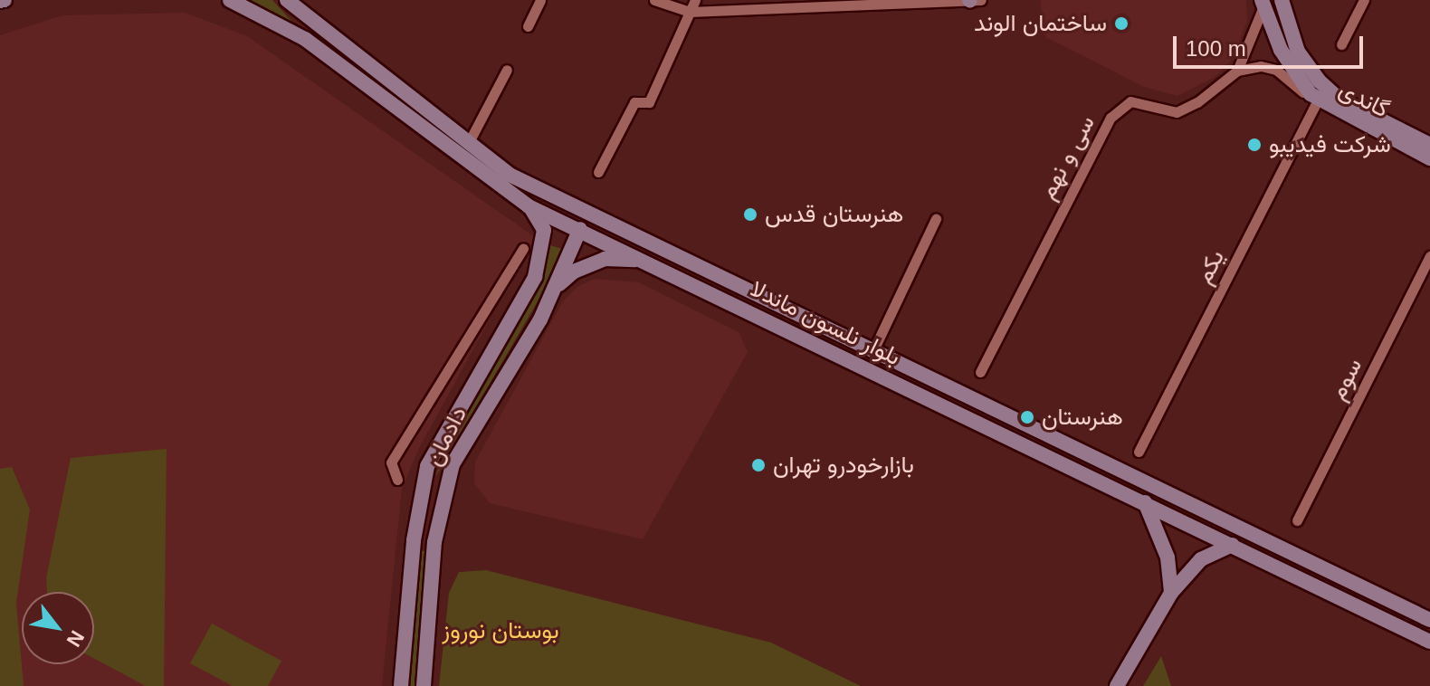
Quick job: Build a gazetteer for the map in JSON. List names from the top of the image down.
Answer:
{
  "streets": {
    "main road": ["گاندی", "بلوار نلسون ماندلا", "دادمان"],
    "street": ["سی و نهم", "یکم", "سوم"]
  },
  "crossings": [
    ["گاندی", "یکم"],
    ["بلوار نلسون ماندلا", "دادمان"]
  ],
  "parks": ["بوستان نوروز"],
  "places": [
    "ساختمان الوند",
    "شرکت فیدیبو",
    "هنرستان قدس",
    "هنرستان",
    "بازارخودرو تهران"
  ],
  "scale_bar": "100 m",
  "north": "bottom right"
}
